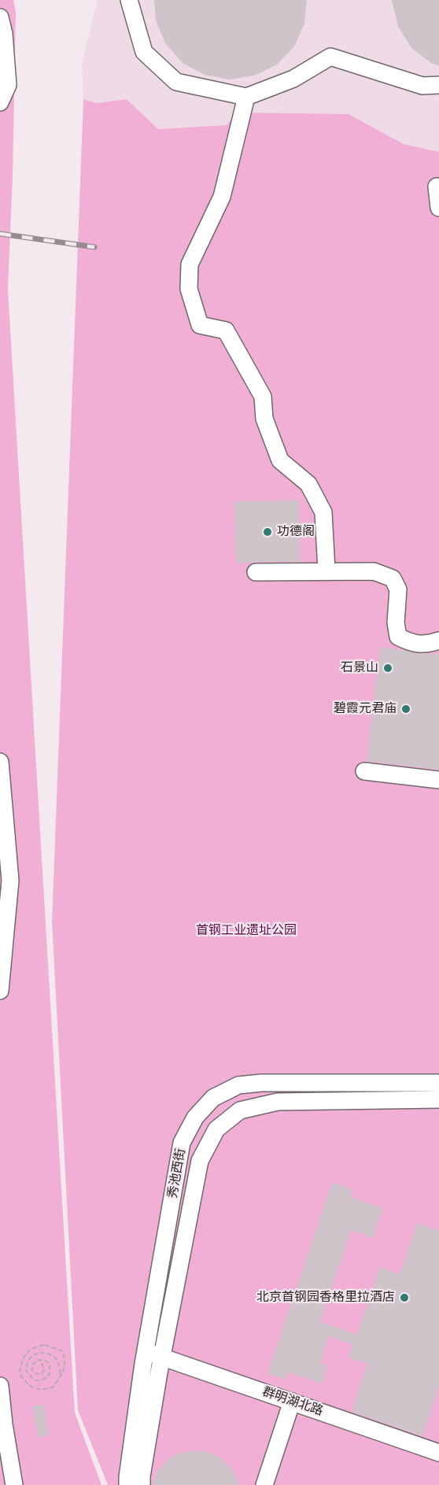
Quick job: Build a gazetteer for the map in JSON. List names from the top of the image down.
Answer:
{
  "streets": {
    "street": ["秀池西街", "群明湖北路"]
  },
  "crossings": [
    ["秀池西街", "群明湖北路"]
  ],
  "parks": ["首钢工业遗址公园"],
  "places": [
    "功德阁",
    "石景山",
    "碧霞元君庙",
    "北京首钢园香格里拉酒店"
  ]
}
